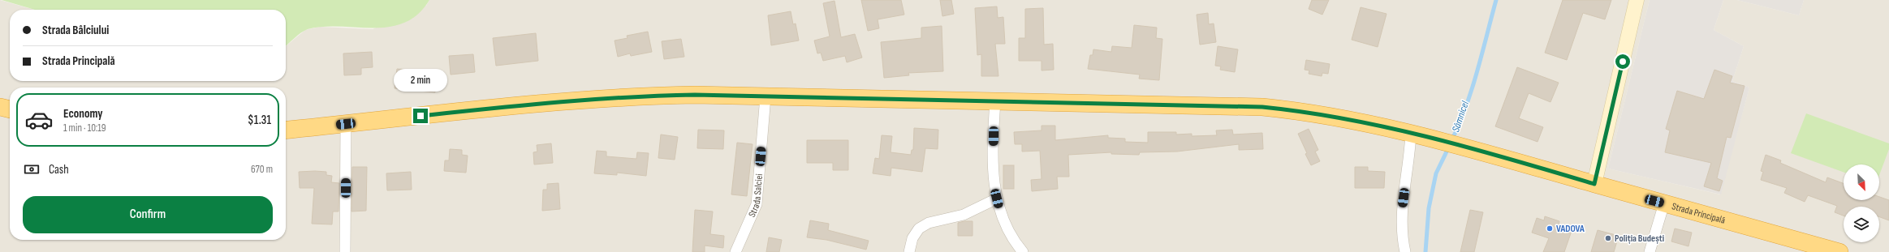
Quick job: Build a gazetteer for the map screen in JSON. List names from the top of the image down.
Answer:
{
  "streets": {
    "highway": ["Strada Principală"],
    "street": ["Strada Salciei"]
  },
  "crossings": [
    ["Strada Salciei", "Strada Principală"]
  ],
  "water": ["Sâmnicel"],
  "places": ["VADOVA", "Poliția Budești"],
  "north": "bottom right",
  "page": {
    "banner": ["Strada Bâlciului", "Strada Principală"],
    "bubble": "2 min",
    "list": [
      {
        "name": "Economy",
        "note": "1 min · 10:19",
        "value": "$1.31"
      }
    ],
    "pay": ["Cash", "670 m"],
    "buttons": "Confirm"
  }
}
